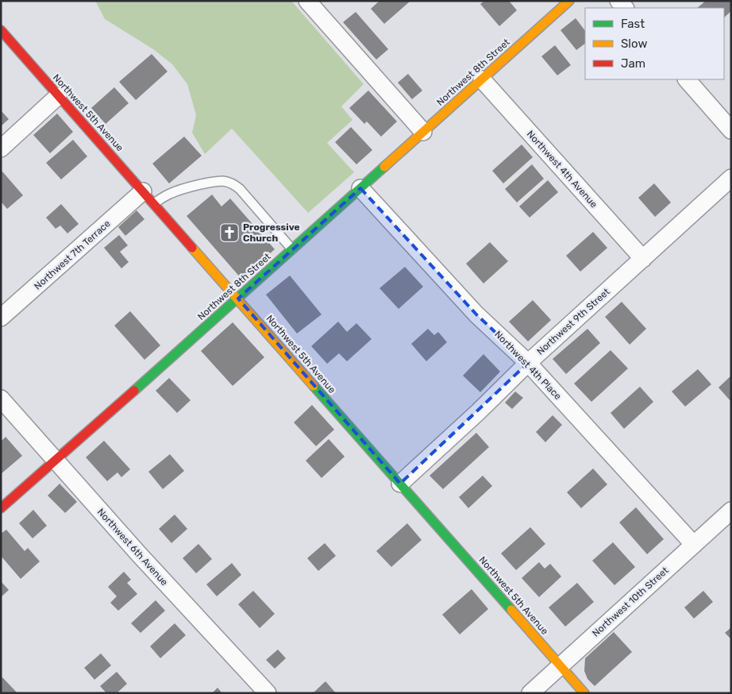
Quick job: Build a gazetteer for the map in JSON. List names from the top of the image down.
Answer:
{
  "streets": {
    "street": [
      "Northwest 8th Street",
      "Northwest 5th Avenue",
      "Northwest 4th Avenue",
      "Northwest 7th Terrace",
      "Northwest 9th Street",
      "Northwest 4th Place",
      "Northwest 6th Avenue",
      "Northwest 10th Street"
    ]
  },
  "crossings": [
    ["Northwest 8th Street", "Northwest 5th Avenue"],
    ["Northwest 8th Street", "Northwest 4th Avenue"],
    ["Northwest 8th Street", "Northwest 4th Place"],
    ["Northwest 8th Street", "Northwest 6th Avenue"],
    ["Northwest 5th Avenue", "Northwest 7th Terrace"],
    ["Northwest 5th Avenue", "Northwest 9th Street"],
    ["Northwest 5th Avenue", "Northwest 10th Street"],
    ["Northwest 4th Avenue", "Northwest 9th Street"],
    ["Northwest 9th Street", "Northwest 4th Place"],
    ["Northwest 4th Place", "Northwest 10th Street"]
  ],
  "places": {
    "church": ["Progressive Church"]
  },
  "legend": ["Fast", "Slow", "Jam"]
}
